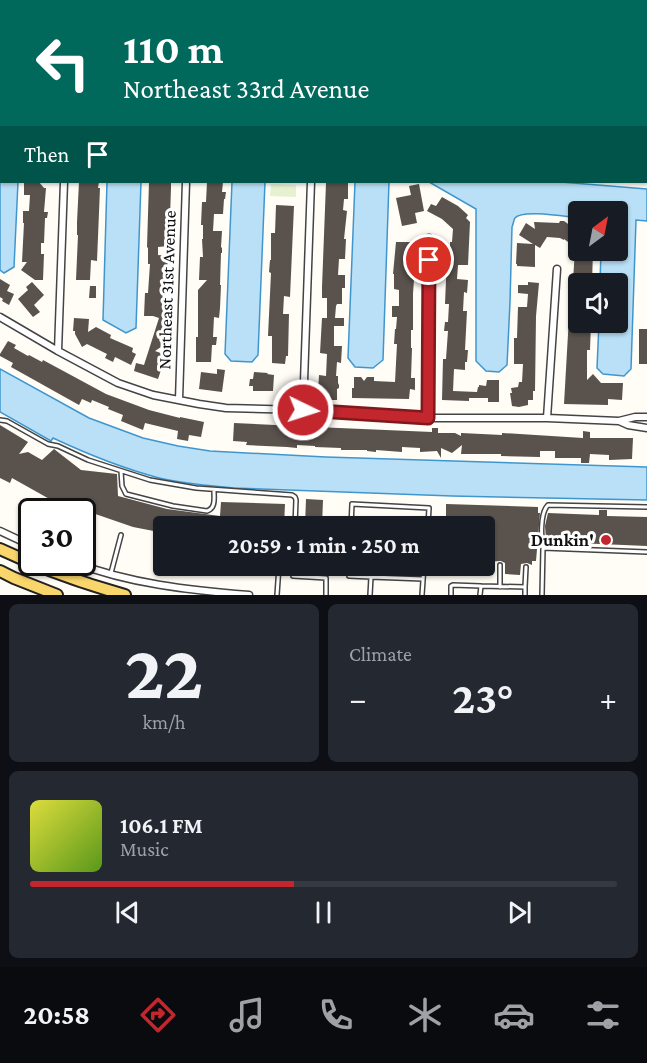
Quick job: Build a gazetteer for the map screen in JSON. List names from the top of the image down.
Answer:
{
  "streets": {
    "street": ["Northeast 31st Avenue"]
  },
  "places": ["Dunkin'"],
  "north": "top right",
  "page": {
    "turn": ["110 m", "Northeast 33rd Avenue"],
    "then": "Then",
    "limit": "30",
    "trip": "20:59 · 1 min · 250 m",
    "tile": [
      ["22", "km/h"],
      "Climate"
    ],
    "heat": ["−", "23°", "+"],
    "song": ["106.1 FM", "Music"],
    "tabs": "20:58"
  }
}
